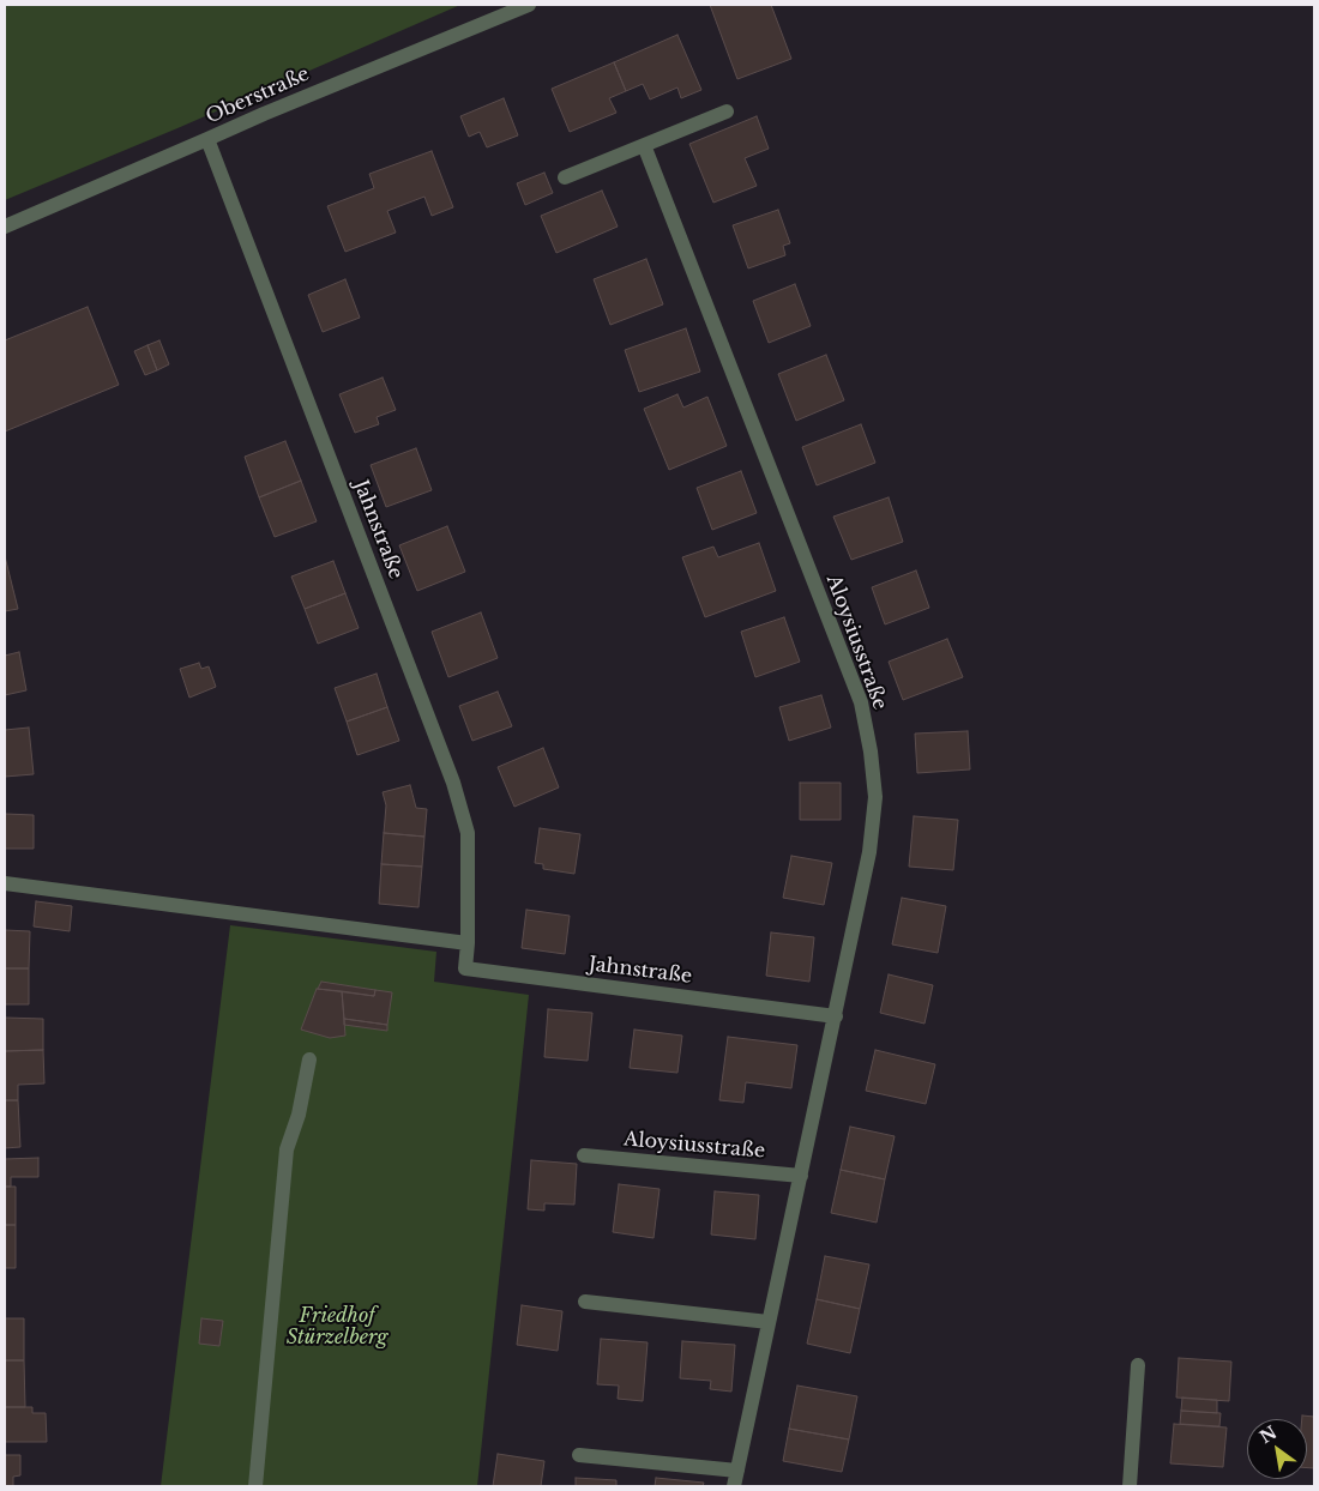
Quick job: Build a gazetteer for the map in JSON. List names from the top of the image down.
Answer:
{
  "streets": {
    "street": ["Oberstraße", "Jahnstraße", "Aloysiusstraße"]
  },
  "crossings": [
    ["Oberstraße", "Jahnstraße"],
    ["Jahnstraße", "Aloysiusstraße"]
  ],
  "parks": ["Friedhof Stürzelberg"],
  "north": "top left"
}
